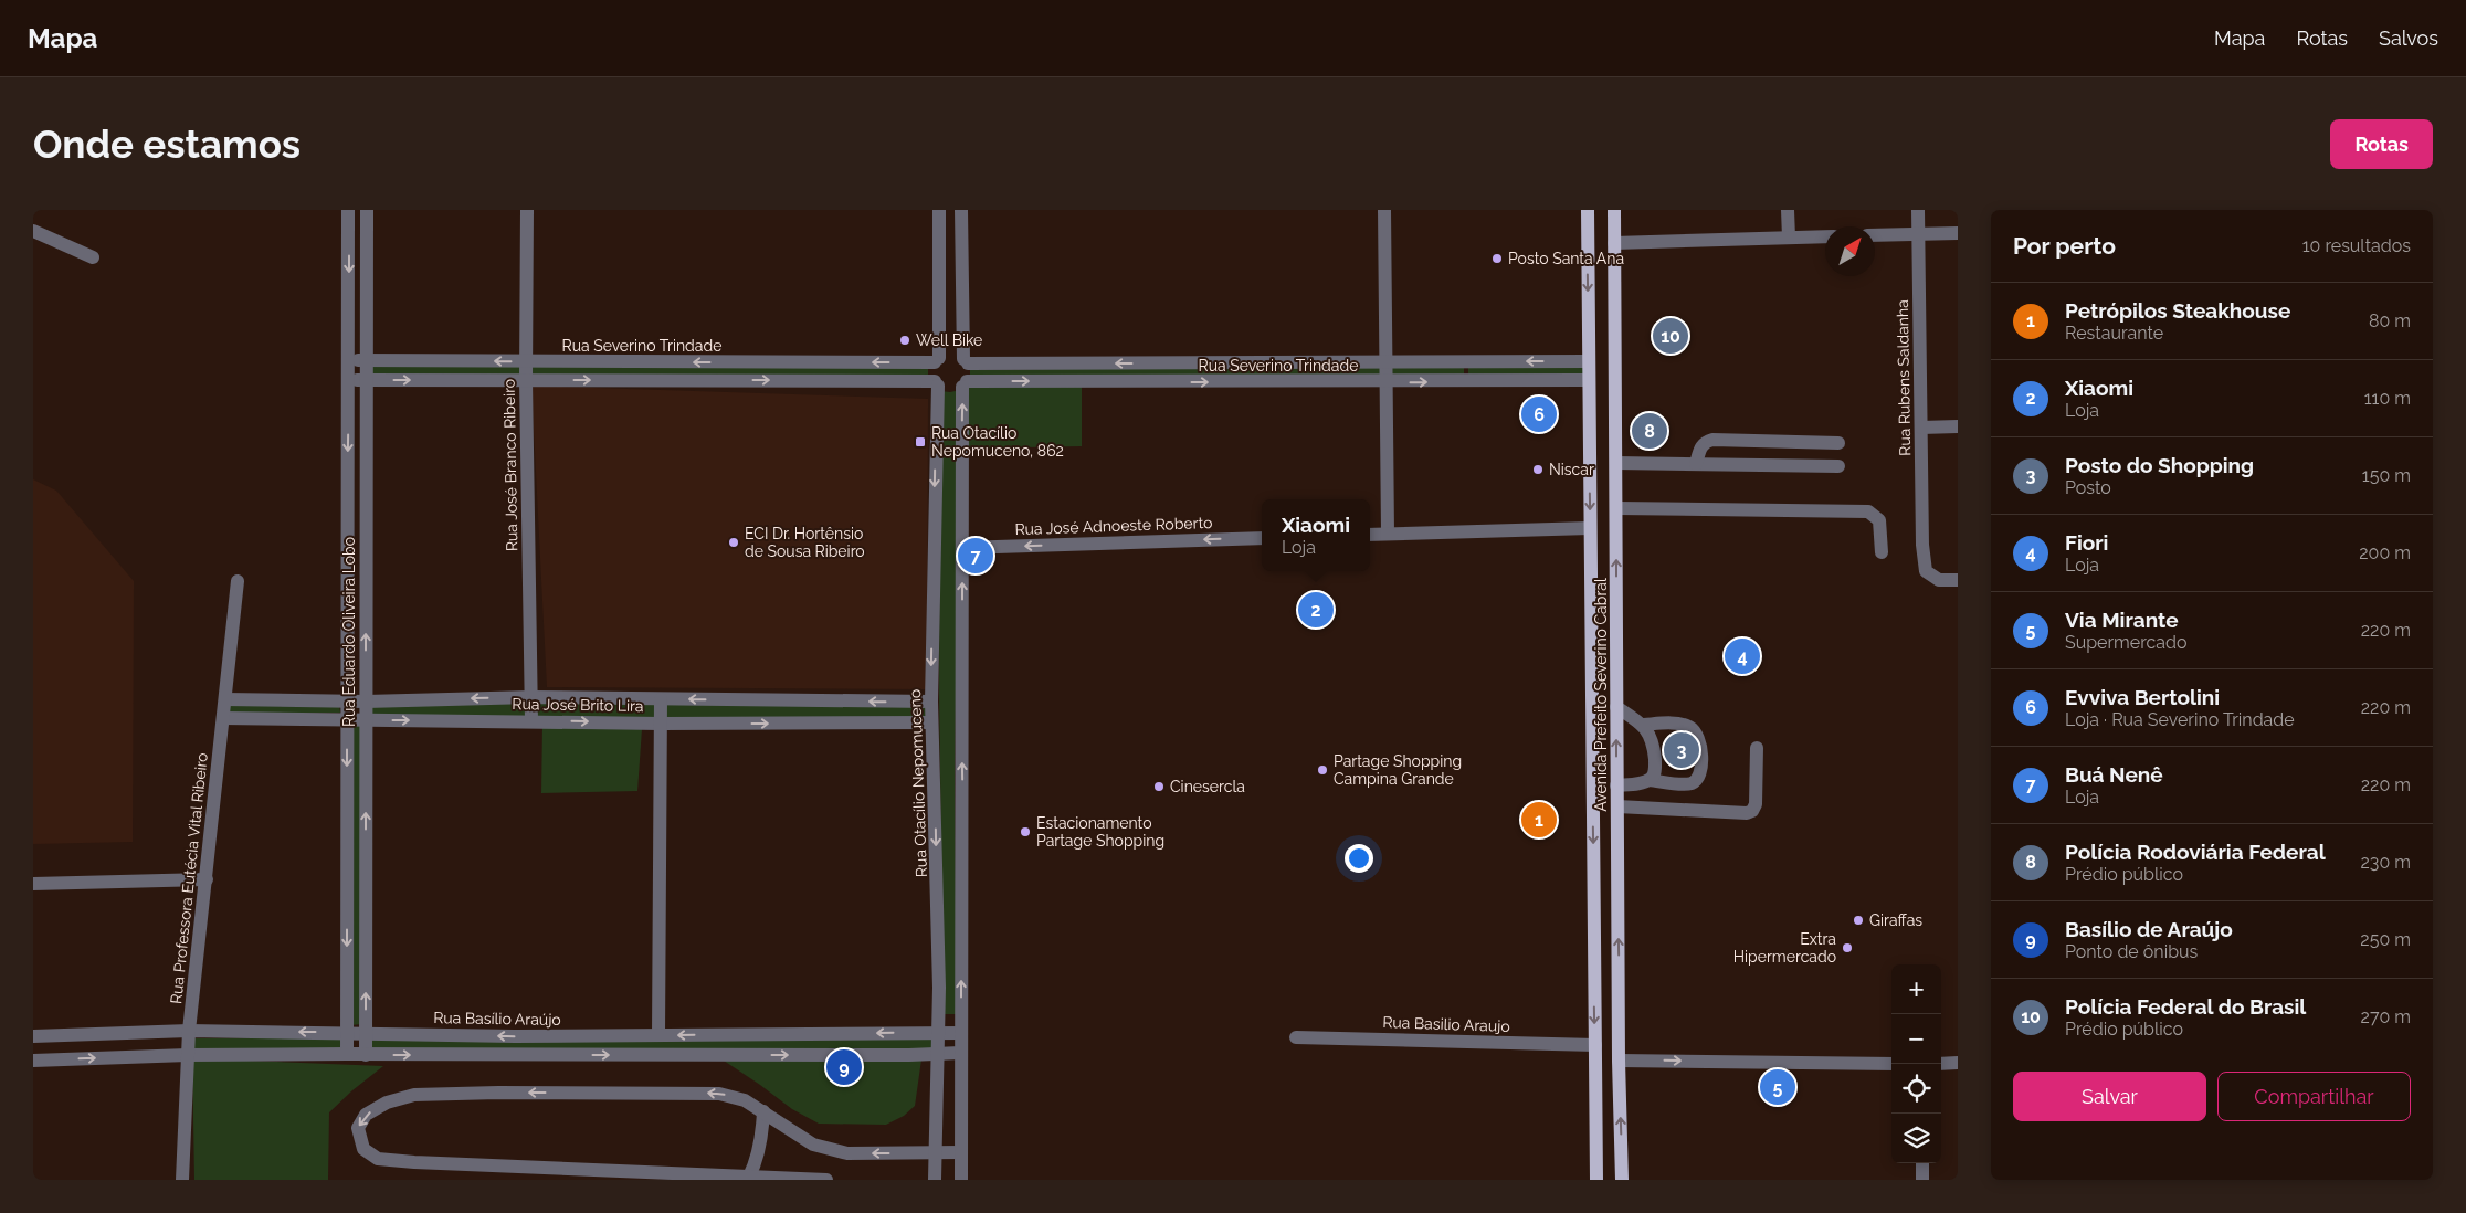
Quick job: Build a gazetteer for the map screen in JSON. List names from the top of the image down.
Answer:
{
  "streets": {
    "main road": ["Avenida Prefeito Severino Cabral"],
    "street": [
      "Rua Severino Trindade",
      "Rua Rubens Saldanha",
      "Rua José Branco Ribeiro",
      "Rua José Adnoeste Roberto",
      "Rua Eduardo Oliveira Lobo",
      "Rua José Brito Lira",
      "Rua Otacílio Nepomuceno",
      "Rua Professora Eutécia Vital Ribeiro",
      "Rua Basílio Araújo",
      "Rua Basilio Araujo"
    ]
  },
  "crossings": [
    ["Rua Severino Trindade", "Rua José Branco Ribeiro"],
    ["Rua Severino Trindade", "Rua Eduardo Oliveira Lobo"],
    ["Rua Severino Trindade", "Avenida Prefeito Severino Cabral"],
    ["Rua Severino Trindade", "Rua Otacílio Nepomuceno"],
    ["Rua José Branco Ribeiro", "Rua José Brito Lira"],
    ["Rua Eduardo Oliveira Lobo", "Rua José Brito Lira"],
    ["Rua Eduardo Oliveira Lobo", "Rua Basílio Araújo"],
    ["Avenida Prefeito Severino Cabral", "Rua Basilio Araujo"],
    ["Rua José Brito Lira", "Rua Otacílio Nepomuceno"],
    ["Rua José Brito Lira", "Rua Professora Eutécia Vital Ribeiro"],
    ["Rua Otacílio Nepomuceno", "Rua Basílio Araújo"],
    ["Rua Professora Eutécia Vital Ribeiro", "Rua Basílio Araújo"]
  ],
  "one_way": ["Rua José Adnoeste Roberto"],
  "places": {
    "other": [
      "Posto Santa Ana",
      "Well Bike",
      "Niscar",
      "ECI Dr. Hortênsio de Sousa Ribeiro",
      "Partage Shopping Campina Grande",
      "Cinesercla",
      "Estacionamento Partage Shopping",
      "Giraffas",
      "Extra Hipermercado"
    ],
    "transit": ["Rua Otacílio Nepomuceno, 862"]
  },
  "north": "top right",
  "page": {
    "header": "Mapa",
    "nav": ["Mapa", "Rotas", "Salvos"],
    "buttons": [
      "Rotas",
      ["Salvar", "Compartilhar"]
    ],
    "title": "Onde estamos",
    "heading": ["Por perto", "10 resultados"],
    "list": [
      {
        "mark": "1",
        "name": "Petrópilos Steakhouse",
        "note": "Restaurante",
        "value": "80 m"
      },
      {
        "mark": "2",
        "name": "Xiaomi",
        "note": "Loja",
        "value": "110 m"
      },
      {
        "mark": "3",
        "name": "Posto do Shopping",
        "note": "Posto",
        "value": "150 m"
      },
      {
        "mark": "4",
        "name": "Fiori",
        "note": "Loja",
        "value": "200 m"
      },
      {
        "mark": "5",
        "name": "Via Mirante",
        "note": "Supermercado",
        "value": "220 m"
      },
      {
        "mark": "6",
        "name": "Evviva Bertolini",
        "note": "Loja · Rua Severino Trindade",
        "value": "220 m"
      },
      {
        "mark": "7",
        "name": "Buá Nenê",
        "note": "Loja",
        "value": "220 m"
      },
      {
        "mark": "8",
        "name": "Polícia Rodoviária Federal",
        "note": "Prédio público",
        "value": "230 m"
      },
      {
        "mark": "9",
        "name": "Basílio de Araújo",
        "note": "Ponto de ônibus",
        "value": "250 m"
      },
      {
        "mark": "10",
        "name": "Polícia Federal do Brasil",
        "note": "Prédio público",
        "value": "270 m"
      }
    ],
    "pins": [
      "10",
      "6",
      "8",
      "7",
      "2",
      "4",
      "3",
      "1",
      "9",
      "5"
    ],
    "popup": ["Xiaomi", "Loja"],
    "map_buttons": ["+", "−"]
  }
}
